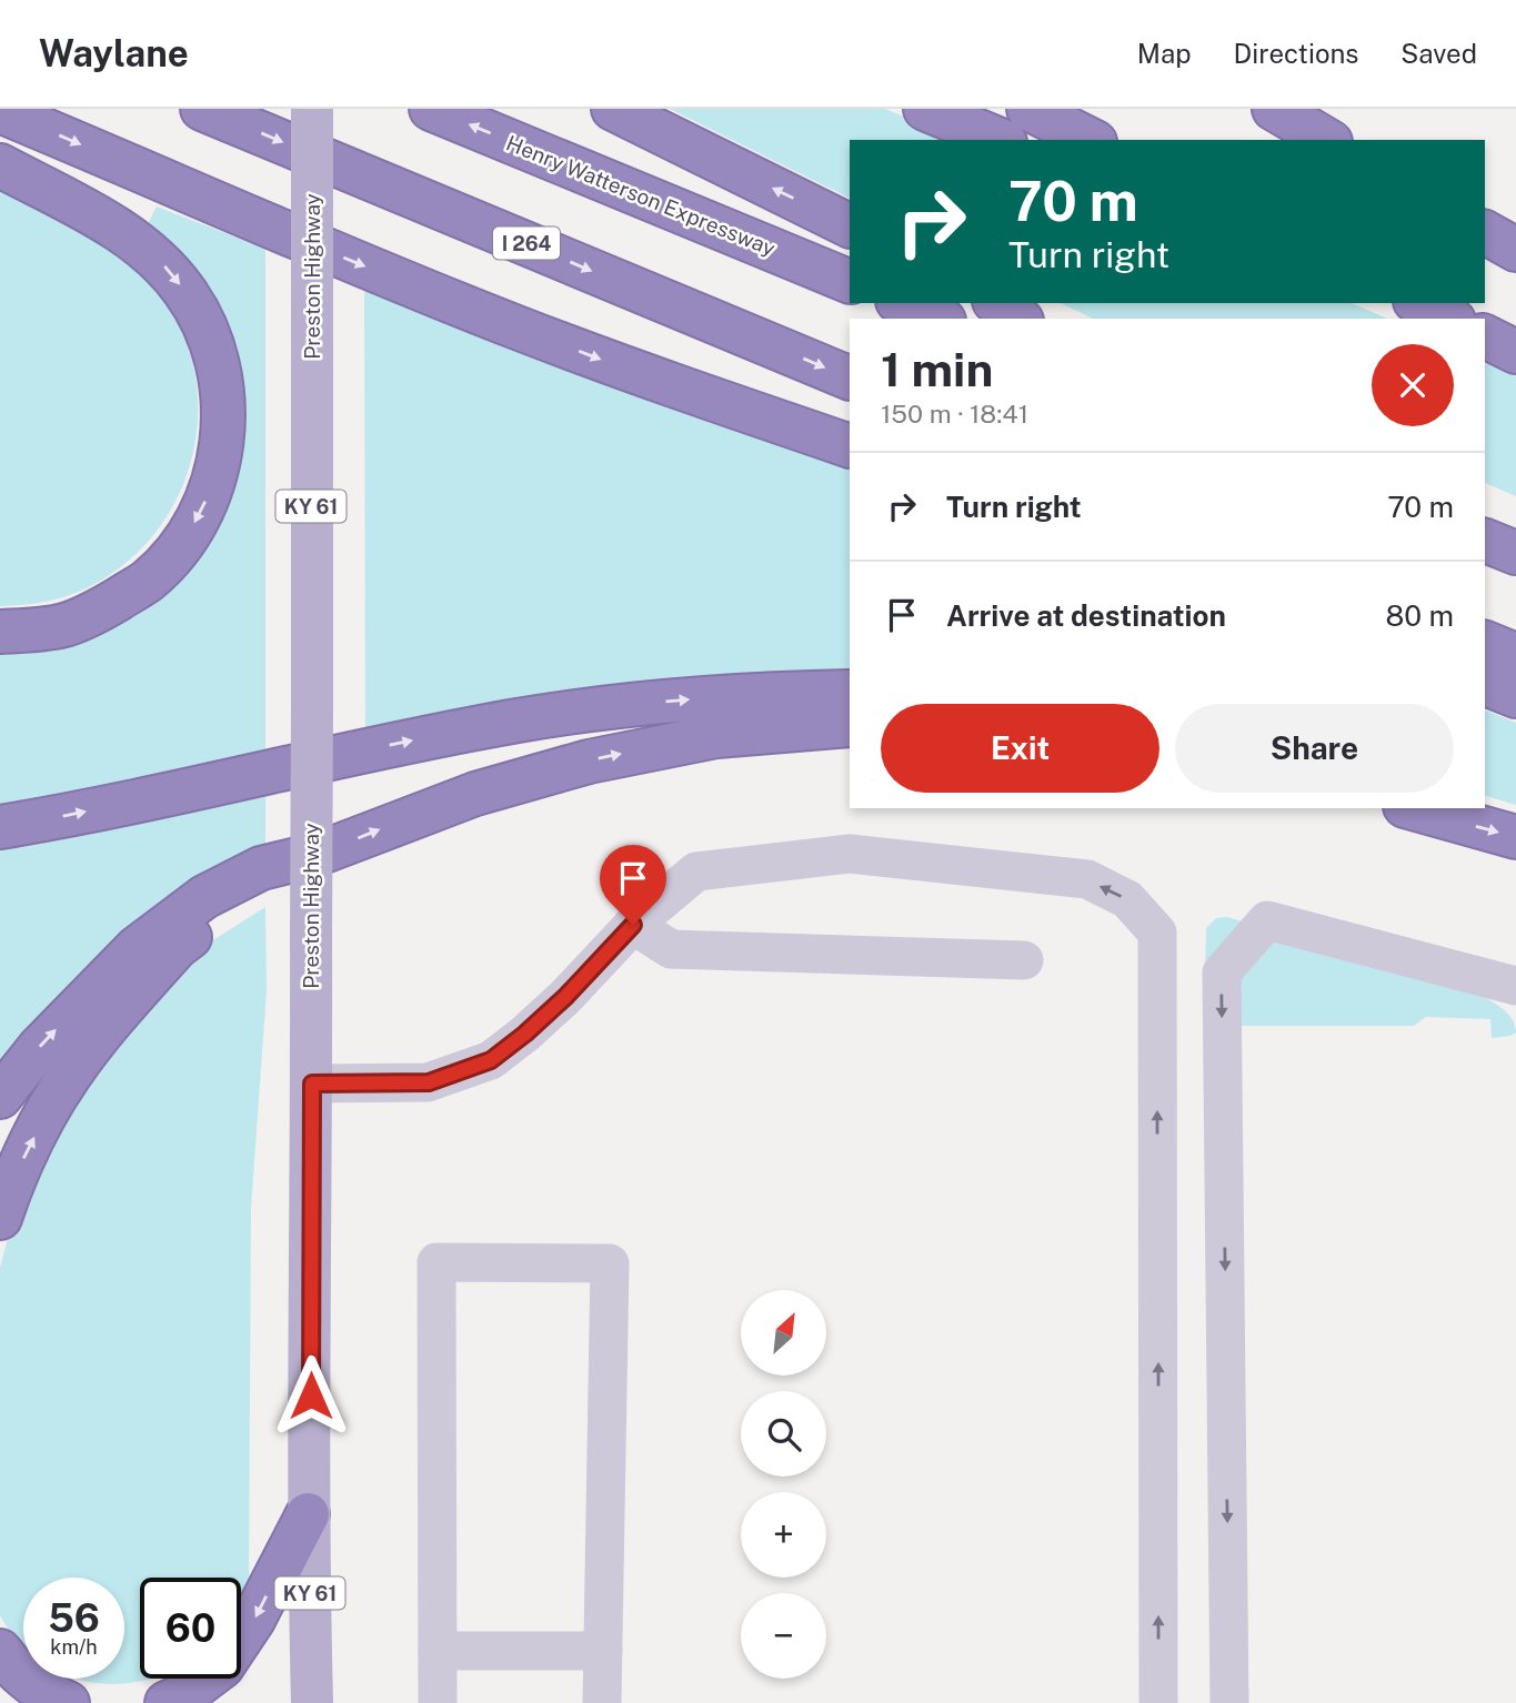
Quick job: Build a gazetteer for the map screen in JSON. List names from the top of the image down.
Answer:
{
  "streets": {
    "highway": ["Henry Watterson Expressway", "I 264"],
    "main road": ["Preston Highway", "KY 61"]
  },
  "north": "top right",
  "page": {
    "header": "Waylane",
    "nav": ["Map", "Directions", "Saved"],
    "turn": ["70 m", "Turn right"],
    "heading": ["1 min", "150 m · 18:41"],
    "list": [
      {
        "name": "Turn right",
        "value": "70 m"
      },
      {
        "name": "Arrive at destination",
        "value": "80 m"
      }
    ],
    "buttons": ["Exit", "Share"],
    "map_buttons": ["+", "−"],
    "speed": "56 km/h",
    "limit": "60"
  }
}
